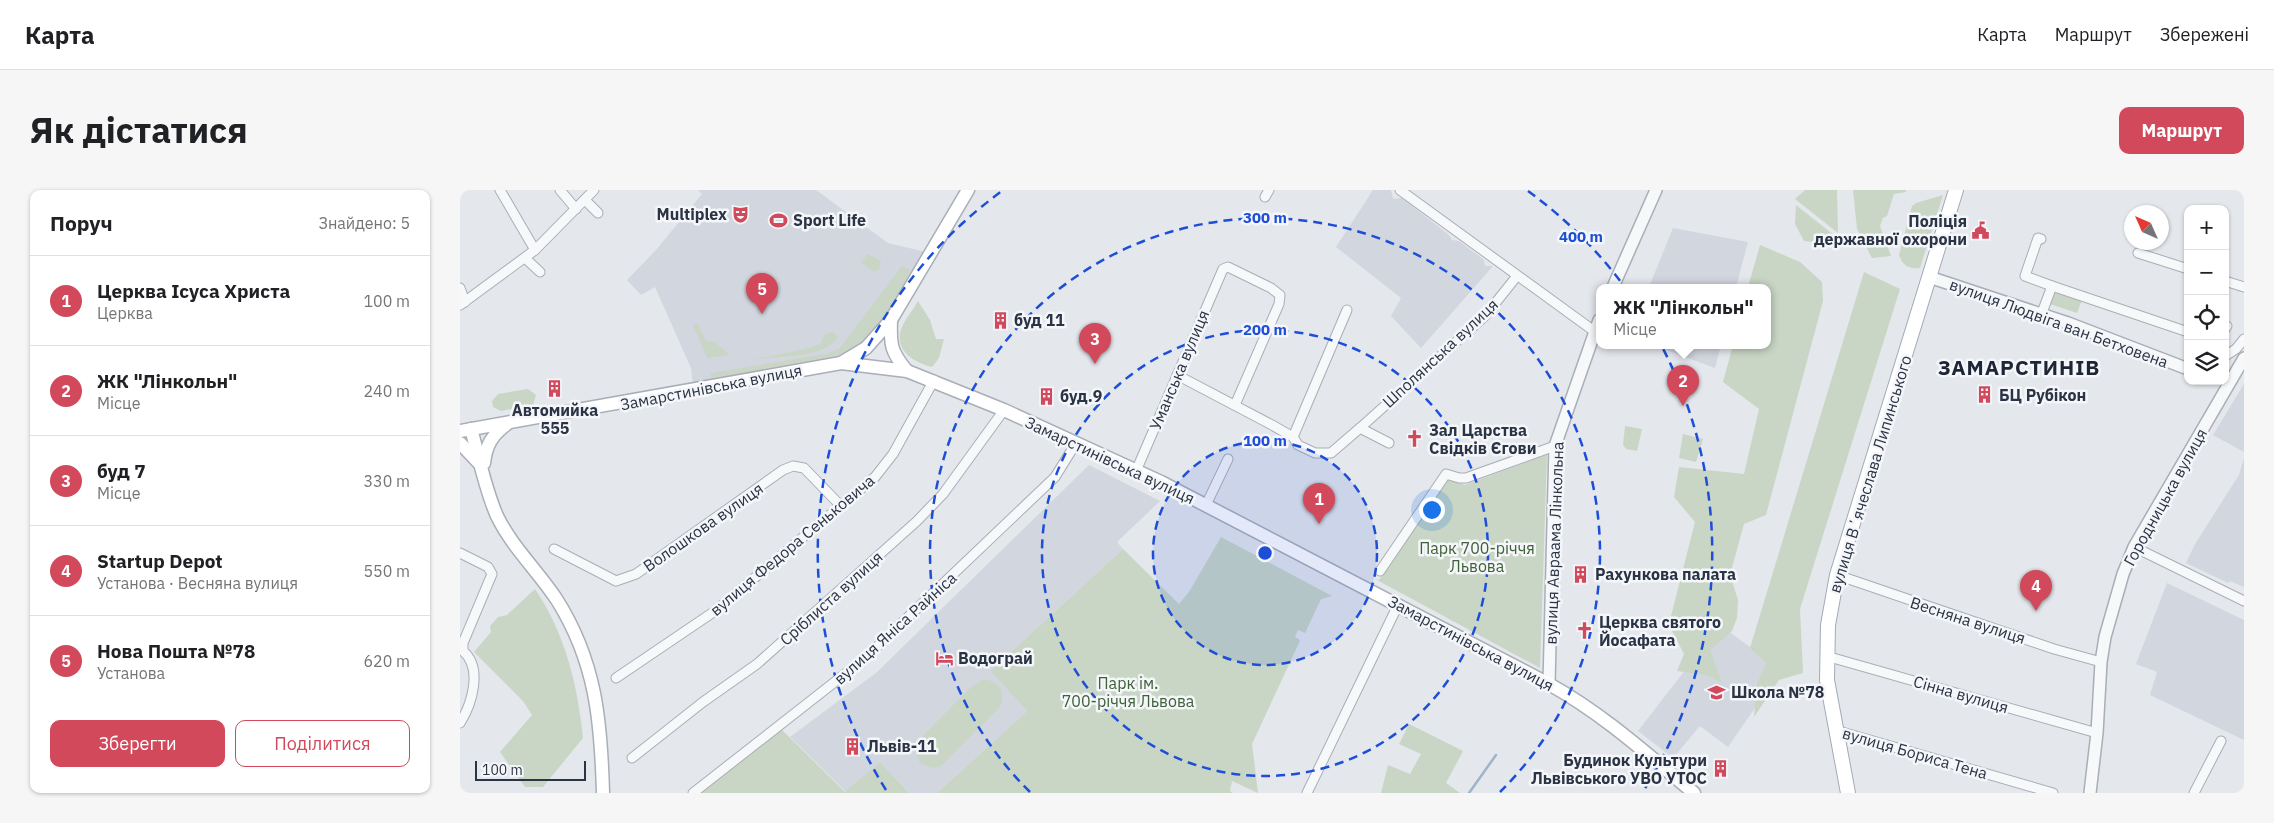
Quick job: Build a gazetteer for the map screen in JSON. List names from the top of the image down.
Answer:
{
  "streets": {
    "main road": ["Замарстинівська вулиця", "вулиця Вʼячеслава Липинського"],
    "street": [
      "вулиця Людвіга ван Бетховена",
      "Шполянська вулиця",
      "Уманська вулиця",
      "Городницька вулиця",
      "Волошкова вулиця",
      "вулиця Авраама Лінкольна",
      "вулиця Федора Сеньковича",
      "Сріблиста вулиця",
      "Весняна вулиця",
      "вулиця Яніса Райніса",
      "Сінна вулиця",
      "вулиця Бориса Тена"
    ]
  },
  "crossings": [
    ["вулиця Людвіга ван Бетховена", "вулиця Вʼячеслава Липинського"],
    ["Уманська вулиця", "Замарстинівська вулиця"],
    ["Замарстинівська вулиця", "вулиця Авраама Лінкольна"],
    ["Замарстинівська вулиця", "вулиця Федора Сеньковича"],
    ["Замарстинівська вулиця", "Сріблиста вулиця"],
    ["Замарстинівська вулиця", "вулиця Яніса Райніса"],
    ["вулиця Вʼячеслава Липинського", "Весняна вулиця"],
    ["вулиця Вʼячеслава Липинського", "Сінна вулиця"],
    ["вулиця Вʼячеслава Липинського", "вулиця Бориса Тена"],
    ["Городницька вулиця", "Весняна вулиця"],
    ["Городницька вулиця", "Сінна вулиця"],
    ["Волошкова вулиця", "вулиця Федора Сеньковича"]
  ],
  "districts": ["ЗАМАРСТИНІВ"],
  "parks": ["Парк 700-річчя Львова", "Парк ім. 700-річчя Львова"],
  "places": {
    "theatre": ["Multiplex"],
    "sports": ["Sport Life"],
    "public building": ["Поліція державної охорони"],
    "building": [
      "буд 11",
      "Автомийка 555",
      "БЦ Рубікон",
      "буд.9",
      "Рахункова палата",
      "Львів-11",
      "Будинок Культури Львівського УВО УТОС"
    ],
    "church": ["Зал Царства Свідків Єгови", "Церква святого Йосафата"],
    "hotel": ["Водограй"],
    "school or university": ["Школа №78"]
  },
  "scale_bar": "100 m",
  "north": "top left",
  "page": {
    "header": "Карта",
    "nav": ["Карта", "Маршрут", "Збережені"],
    "title": "Як дістатися",
    "buttons": [
      "Маршрут",
      ["Зберегти", "Поділитися"]
    ],
    "heading": ["Поруч", "Знайдено: 5"],
    "map_buttons": ["+", "−"],
    "list": [
      {
        "mark": "1",
        "name": "Церква Ісуса Христа",
        "note": "Церква",
        "value": "100 m"
      },
      {
        "mark": "2",
        "name": "ЖК \"Лінкольн\"",
        "note": "Місце",
        "value": "240 m"
      },
      {
        "mark": "3",
        "name": "буд 7",
        "note": "Місце",
        "value": "330 m"
      },
      {
        "mark": "4",
        "name": "Startup Depot",
        "note": "Установа · Весняна вулиця",
        "value": "550 m"
      },
      {
        "mark": "5",
        "name": "Нова Пошта №78",
        "note": "Установа",
        "value": "620 m"
      }
    ],
    "pins": [
      "5",
      "3",
      "2",
      "1",
      "4"
    ],
    "popup": ["ЖК \"Лінкольн\"", "Місце"],
    "scale": "100 m"
  },
  "rings": [
    "300 m",
    "400 m",
    "200 m",
    "100 m"
  ]
}
